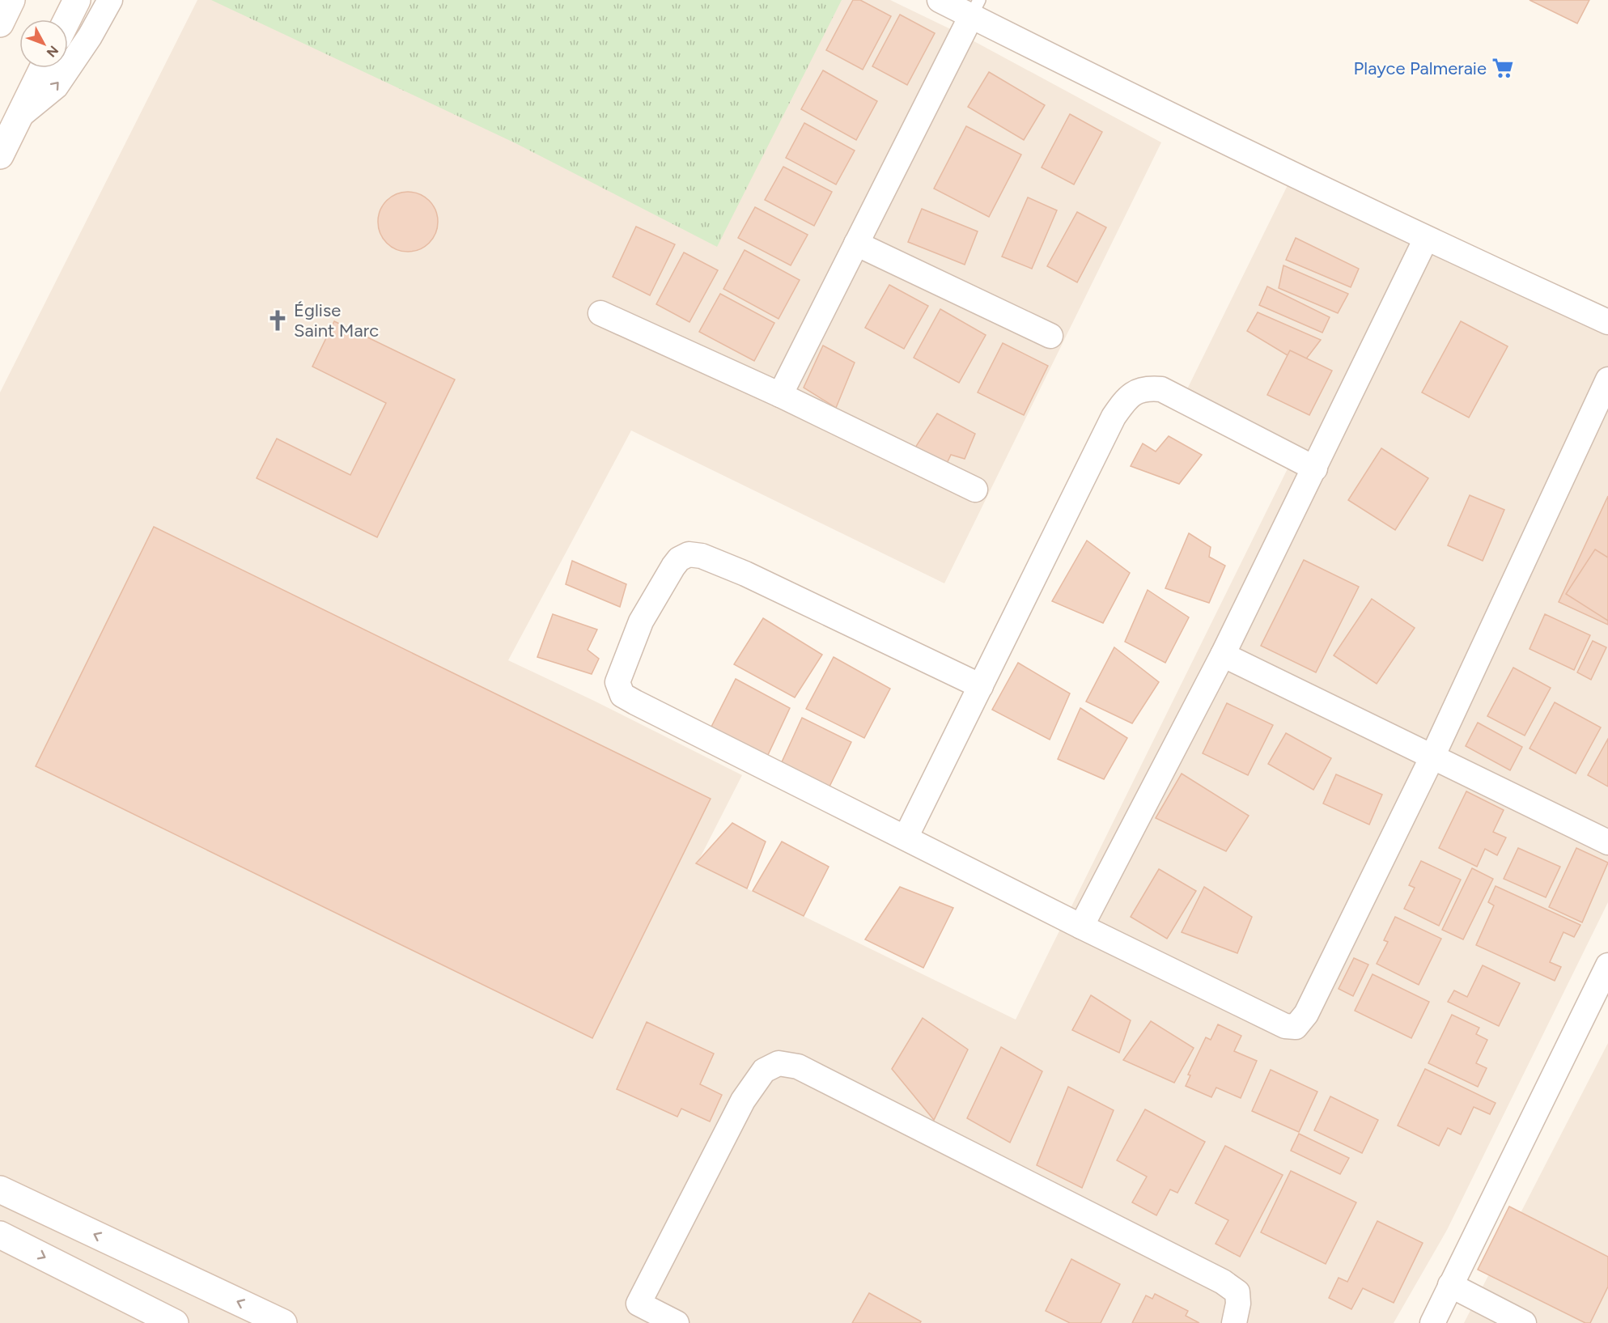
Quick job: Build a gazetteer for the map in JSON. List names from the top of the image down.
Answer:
{
  "places": {
    "supermarket": ["Playce Palmeraie"],
    "church": ["Église Saint Marc"]
  },
  "north": "bottom right"
}
